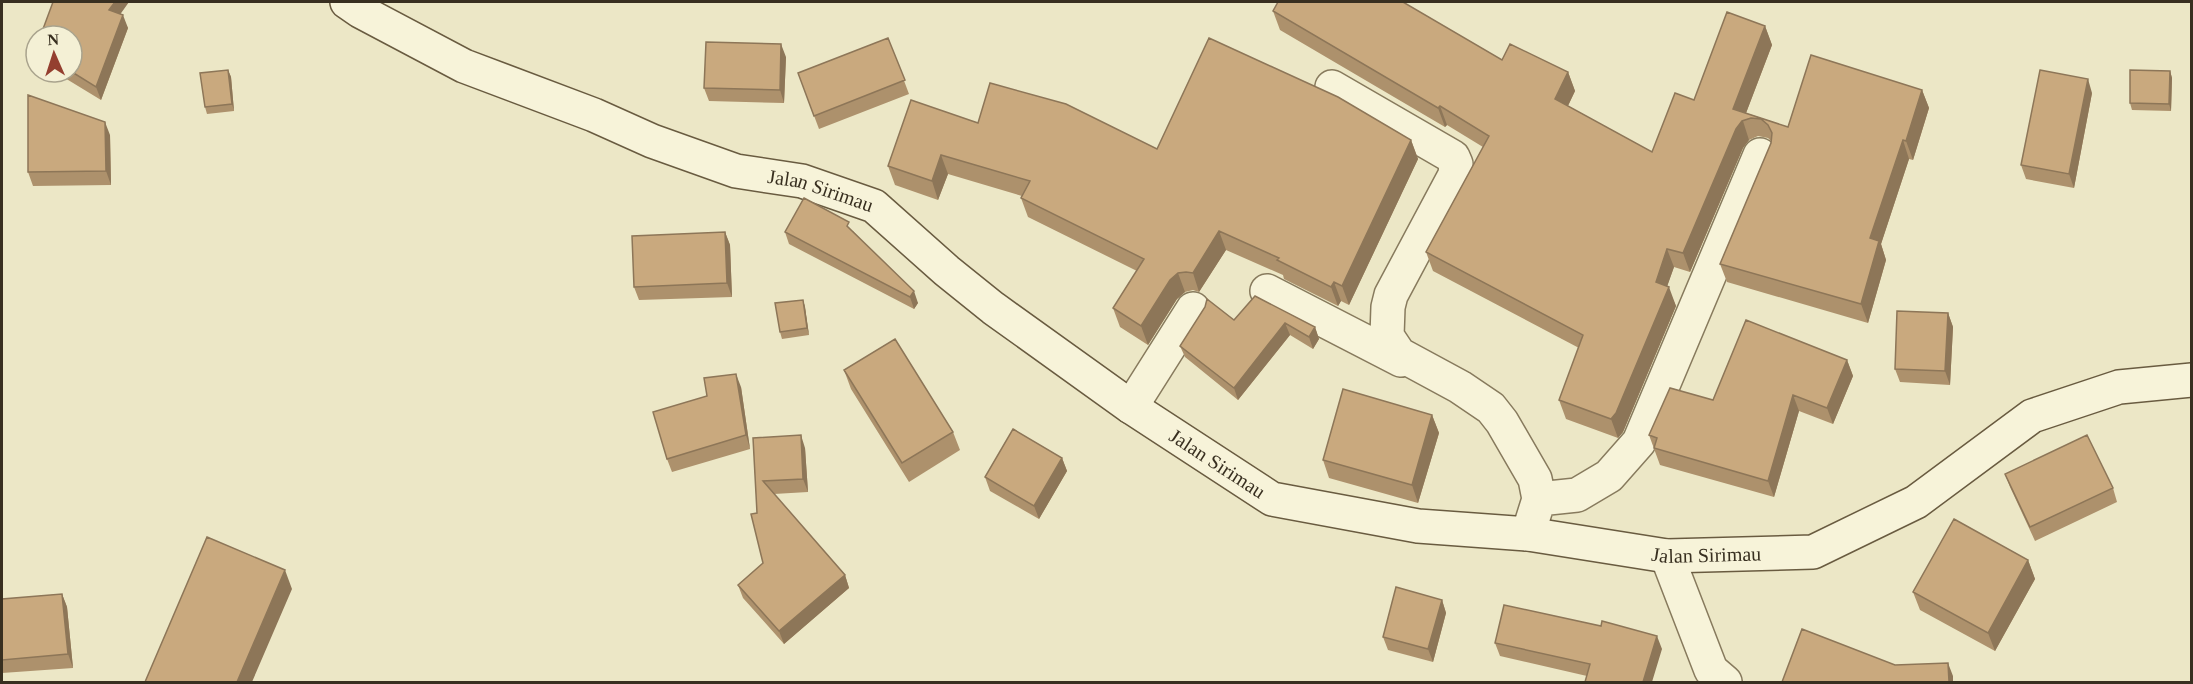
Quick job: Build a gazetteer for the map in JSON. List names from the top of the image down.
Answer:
{
  "streets": {
    "main road": ["Jalan Sirimau"]
  },
  "north": "top"
}
